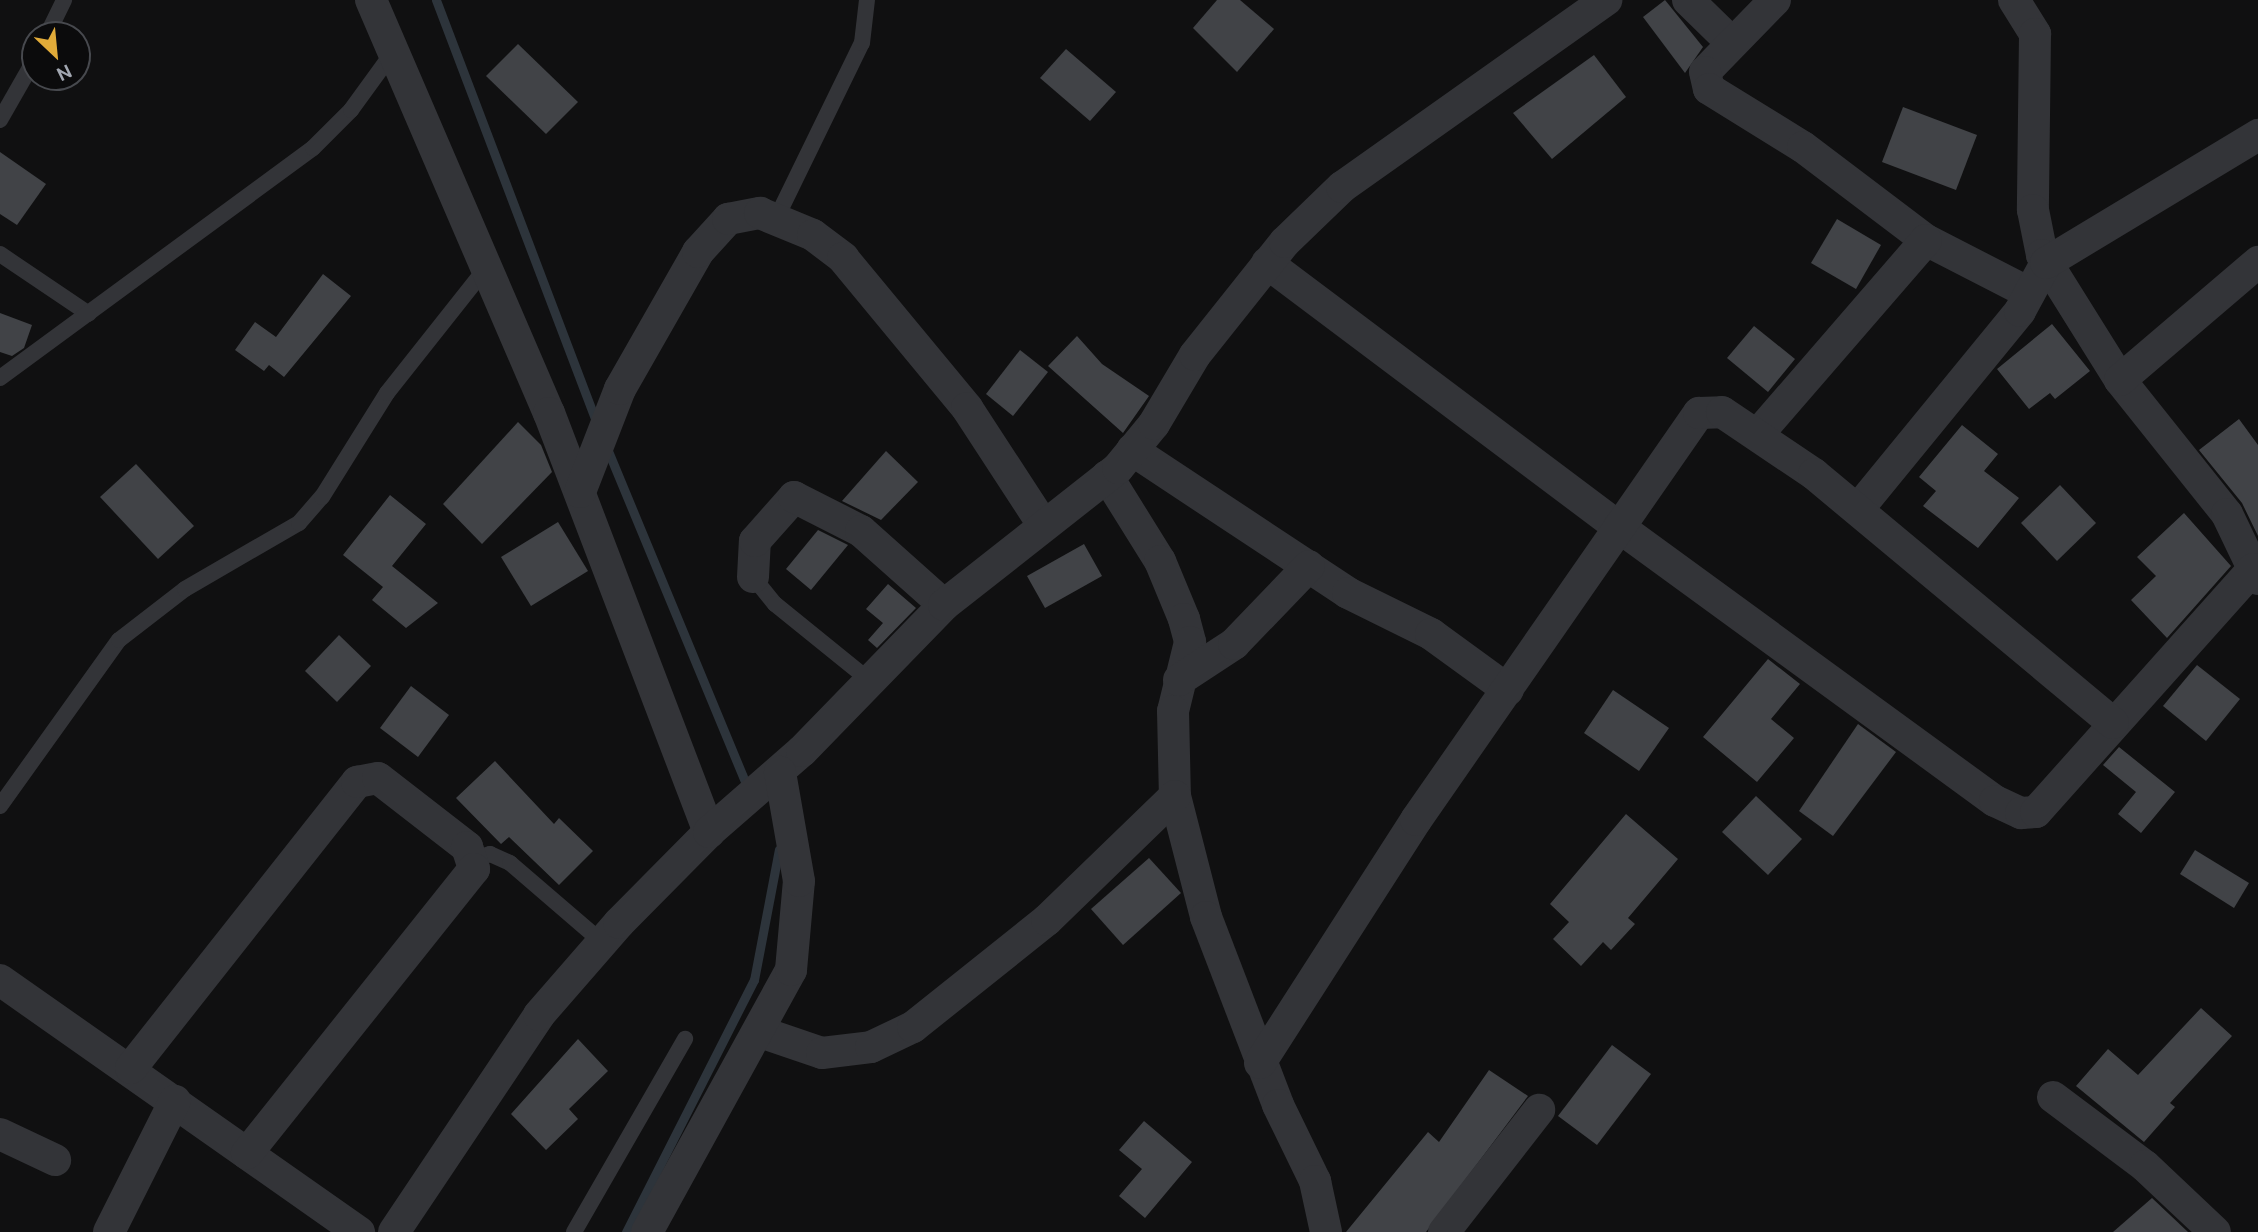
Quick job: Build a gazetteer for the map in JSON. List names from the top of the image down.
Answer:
{
  "north": "bottom right"
}
